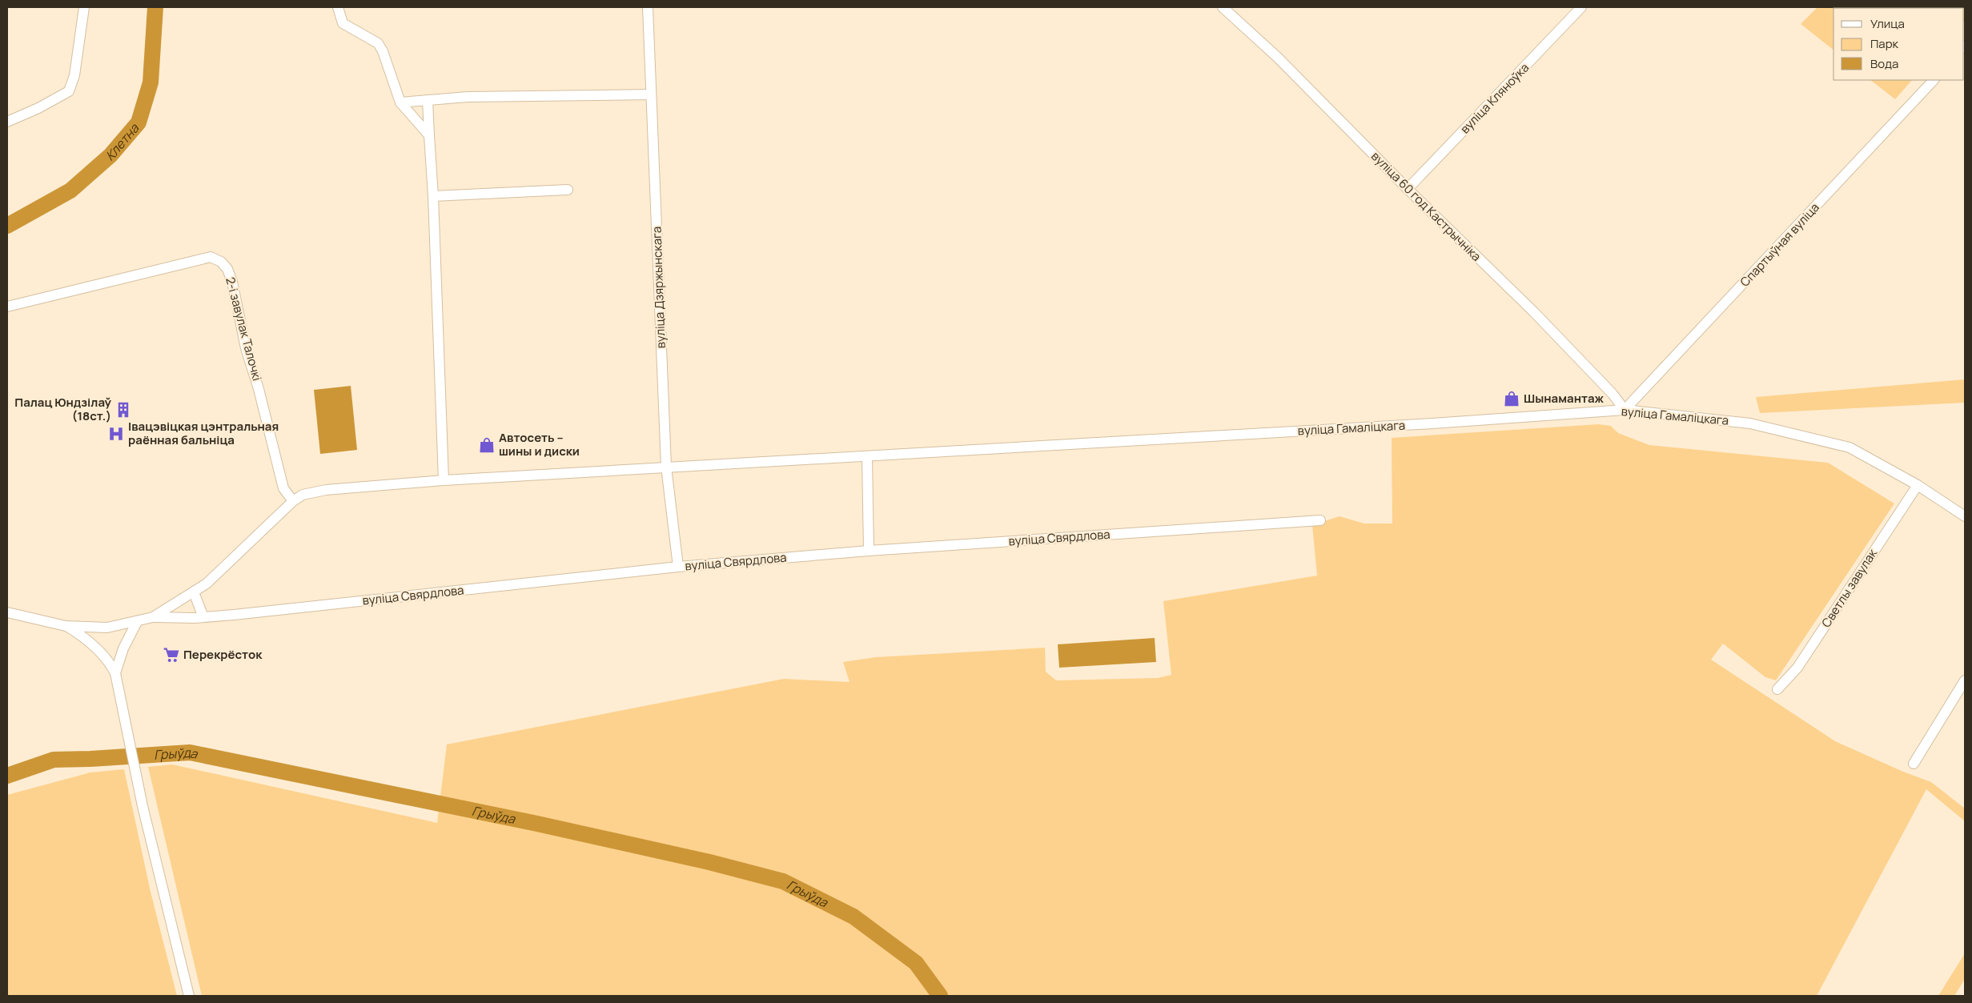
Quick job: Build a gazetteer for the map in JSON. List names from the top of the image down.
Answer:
{
  "streets": {
    "street": [
      "вуліца Кляноўка",
      "вуліца 60 год Кастрычніка",
      "Спартыўная вуліца",
      "вуліца Дзяржынскага",
      "2-і завулак Талочкі",
      "вуліца Гамаліцкага",
      "вуліца Свярдлова",
      "Светлы завулак"
    ]
  },
  "crossings": [
    ["вуліца Кляноўка", "вуліца 60 год Кастрычніка"],
    ["вуліца 60 год Кастрычніка", "Спартыўная вуліца"],
    ["вуліца 60 год Кастрычніка", "вуліца Гамаліцкага"],
    ["Спартыўная вуліца", "вуліца Гамаліцкага"],
    ["вуліца Дзяржынскага", "вуліца Свярдлова"],
    ["2-і завулак Талочкі", "вуліца Свярдлова"],
    ["вуліца Гамаліцкага", "вуліца Свярдлова"],
    ["вуліца Гамаліцкага", "Светлы завулак"]
  ],
  "water": ["Клетна", "Грыўда"],
  "places": {
    "shop": ["Шынамантаж", "Автосеть – шины и диски"],
    "building": ["Палац Юндзілаў (18ст.)"],
    "hospital": ["Івацэвіцкая цэнтральная раённая бальніца"],
    "supermarket": ["Перекрёсток"]
  },
  "legend": ["Улица", "Парк", "Вода"]
}
